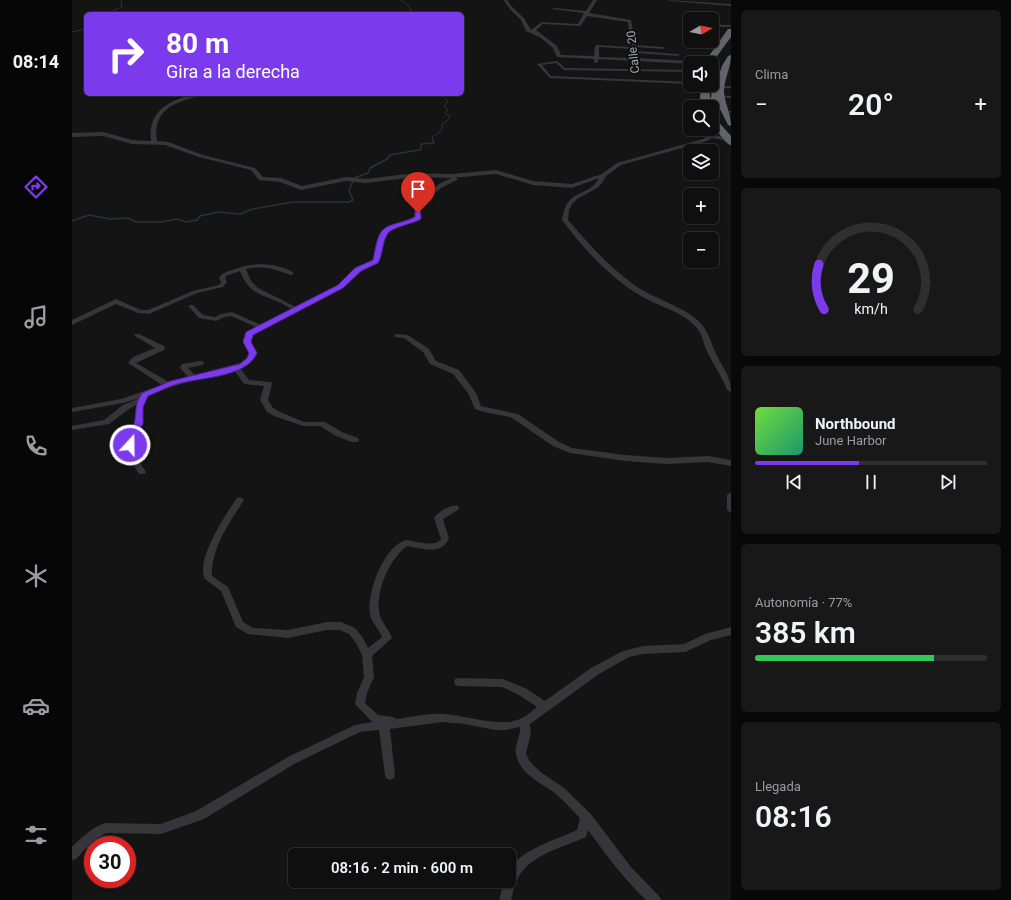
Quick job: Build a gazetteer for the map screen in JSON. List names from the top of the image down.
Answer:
{
  "streets": {
    "street": ["Calle 20"]
  },
  "north": "right",
  "page": {
    "tabs": "08:14",
    "tile": [
      "Clima",
      ["Autonomía · 77%", "385 km"],
      ["Llegada", "08:16"]
    ],
    "map_buttons": ["+", "−"],
    "turn": ["80 m", "Gira a la derecha"],
    "heat": ["−", "20°", "+"],
    "song": ["Northbound", "June Harbor"],
    "limit": "30",
    "trip": "08:16 · 2 min · 600 m",
    "gauge": ["29", "km/h"]
  }
}
